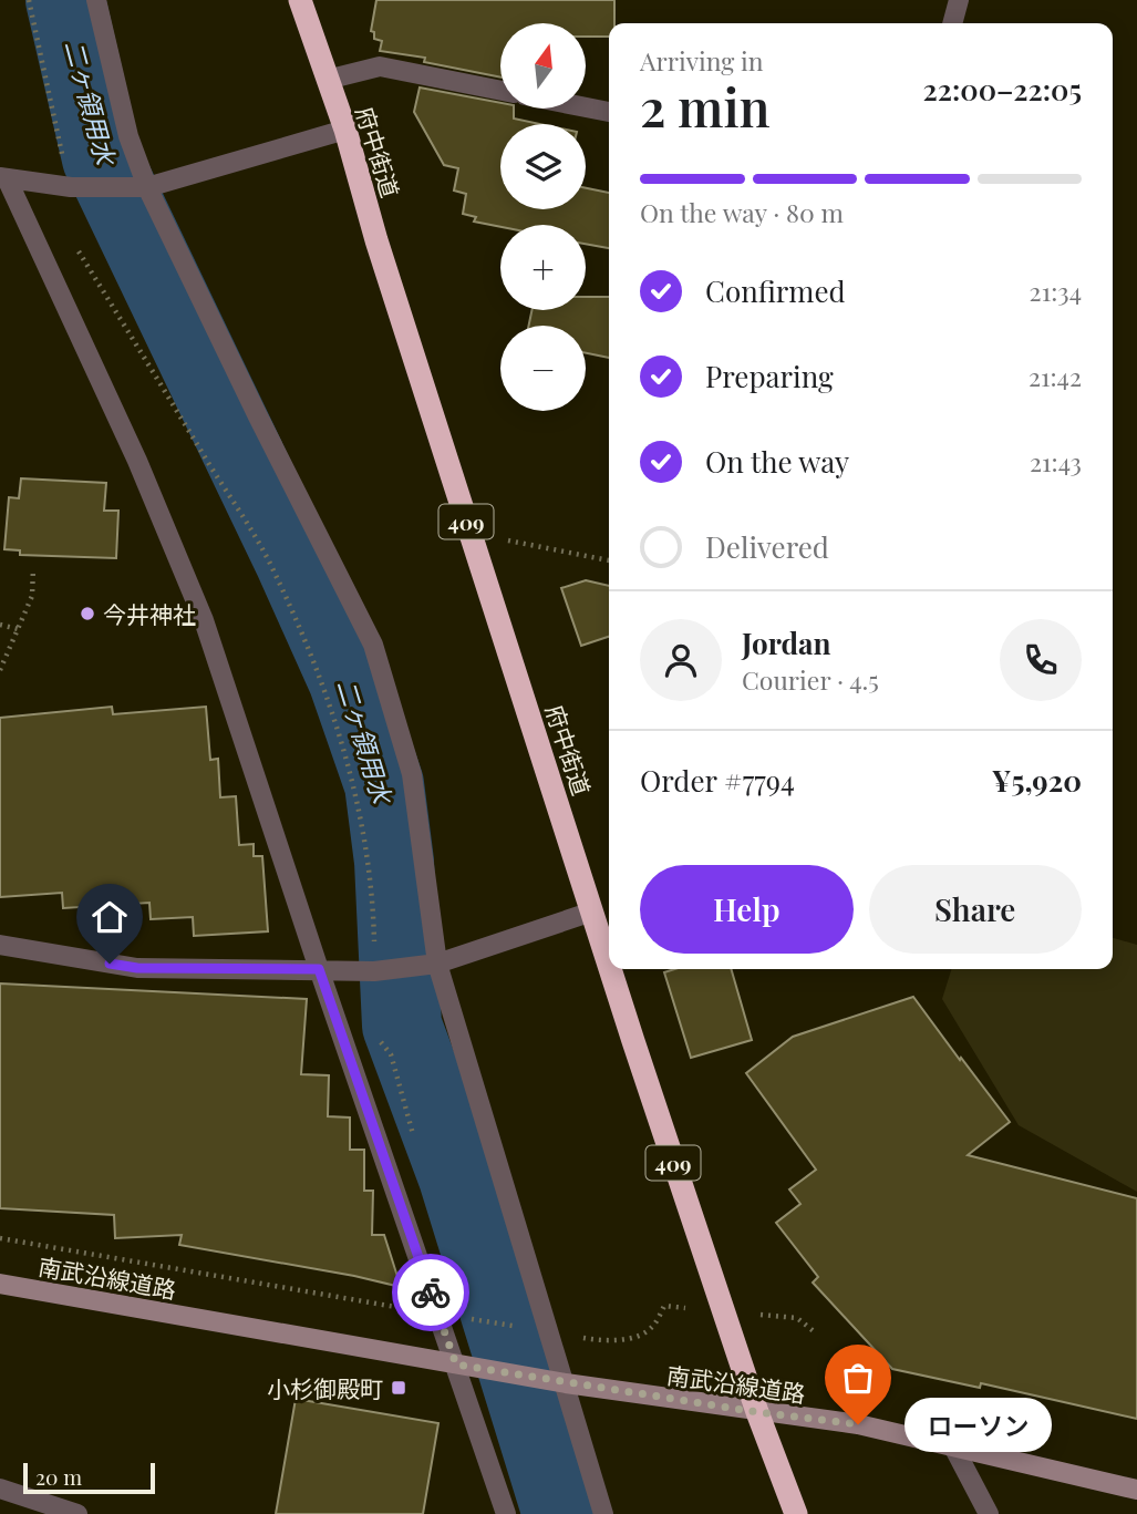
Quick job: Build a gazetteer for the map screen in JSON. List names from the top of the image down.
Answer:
{
  "streets": {
    "highway": ["府中街道", "409"],
    "street": ["南武沿線道路"]
  },
  "crossings": [
    ["府中街道", "南武沿線道路"]
  ],
  "water": ["二ヶ領用水"],
  "places": {
    "other": ["今井神社", "ローソン"],
    "transit": ["小杉御殿町"]
  },
  "scale_bar": "20 m",
  "north": "top",
  "page": {
    "map_buttons": ["+", "−"],
    "heading": ["2 min", "Arriving in", "22:00–22:05"],
    "panel": [
      "Jordan",
      "Courier · 4.5",
      "Order #7794",
      "¥5,920"
    ],
    "bar": "On the way · 80 m",
    "list": [
      ["Confirmed", "21:34"],
      ["Preparing", "21:42"],
      ["On the way", "21:43"],
      "Delivered"
    ],
    "buttons": ["Help", "Share"],
    "bubble": "ローソン",
    "scale": "20 m"
  }
}
